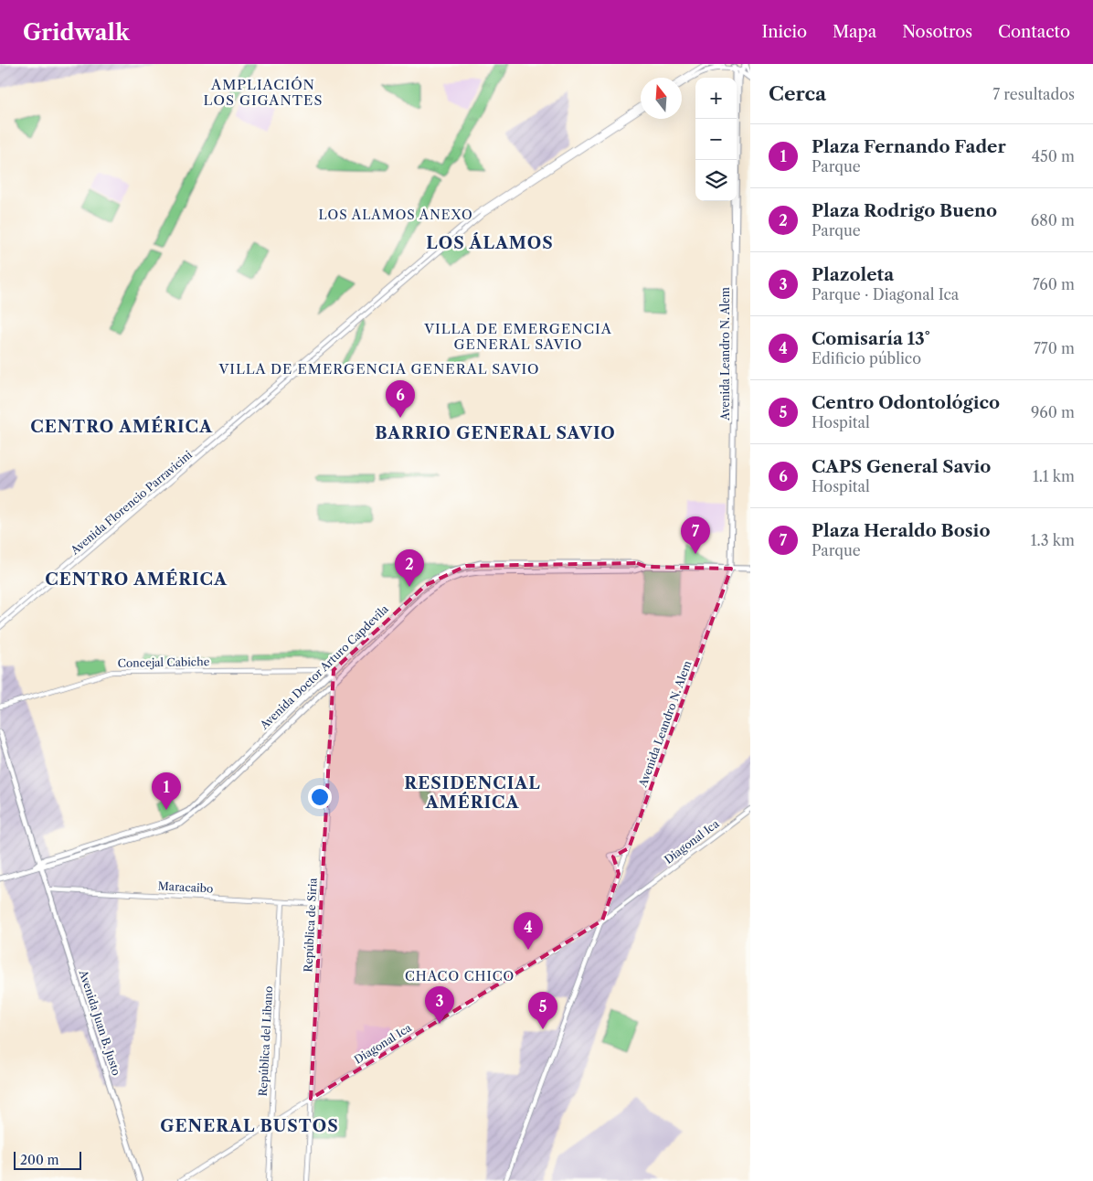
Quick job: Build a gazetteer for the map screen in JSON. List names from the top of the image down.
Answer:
{
  "streets": {
    "main road": [
      "Avenida Leandro N. Alem",
      "Avenida Florencio Parravicini",
      "Concejal Cabiche",
      "Avenida Doctor Arturo Capdevila",
      "Diagonal Ica",
      "Maracaibo",
      "República de Siria",
      "Avenida Juan B. Justo",
      "República del Libano"
    ]
  },
  "crossings": [
    ["Avenida Leandro N. Alem", "Avenida Doctor Arturo Capdevila"],
    ["Avenida Leandro N. Alem", "Diagonal Ica"],
    ["Concejal Cabiche", "Avenida Doctor Arturo Capdevila"],
    ["Concejal Cabiche", "República de Siria"],
    ["Avenida Doctor Arturo Capdevila", "República de Siria"],
    ["Avenida Doctor Arturo Capdevila", "Avenida Juan B. Justo"],
    ["Diagonal Ica", "República de Siria"],
    ["Diagonal Ica", "República del Libano"],
    ["Maracaibo", "República de Siria"],
    ["Maracaibo", "Avenida Juan B. Justo"],
    ["Maracaibo", "República del Libano"]
  ],
  "districts": [
    "AMPLIACIÓN LOS GIGANTES",
    "LOS ALAMOS ANEXO",
    "LOS ÁLAMOS",
    "VILLA DE EMERGENCIA GENERAL SAVIO",
    "VILLA DE EMERGENCIA GENERAL SAVIO",
    "CENTRO AMÉRICA",
    "BARRIO GENERAL SAVIO",
    "CENTRO AMÉRICA",
    "RESIDENCIAL AMÉRICA",
    "CHACO CHICO",
    "GENERAL BUSTOS"
  ],
  "scale_bar": "200 m",
  "north": "top",
  "page": {
    "header": "Gridwalk",
    "nav": [
      "Inicio",
      "Mapa",
      "Nosotros",
      "Contacto"
    ],
    "heading": ["Cerca", "7 resultados"],
    "map_buttons": ["+", "−"],
    "list": [
      {
        "mark": "1",
        "name": "Plaza Fernando Fader",
        "note": "Parque",
        "value": "450 m"
      },
      {
        "mark": "2",
        "name": "Plaza Rodrigo Bueno",
        "note": "Parque",
        "value": "680 m"
      },
      {
        "mark": "3",
        "name": "Plazoleta",
        "note": "Parque · Diagonal Ica",
        "value": "760 m"
      },
      {
        "mark": "4",
        "name": "Comisaría 13°",
        "note": "Edificio público",
        "value": "770 m"
      },
      {
        "mark": "5",
        "name": "Centro Odontológico",
        "note": "Hospital",
        "value": "960 m"
      },
      {
        "mark": "6",
        "name": "CAPS General Savio",
        "note": "Hospital",
        "value": "1.1 km"
      },
      {
        "mark": "7",
        "name": "Plaza Heraldo Bosio",
        "note": "Parque",
        "value": "1.3 km"
      }
    ],
    "pins": [
      "6",
      "7",
      "2",
      "1",
      "4",
      "3",
      "5"
    ],
    "scale": "200 m"
  }
}
